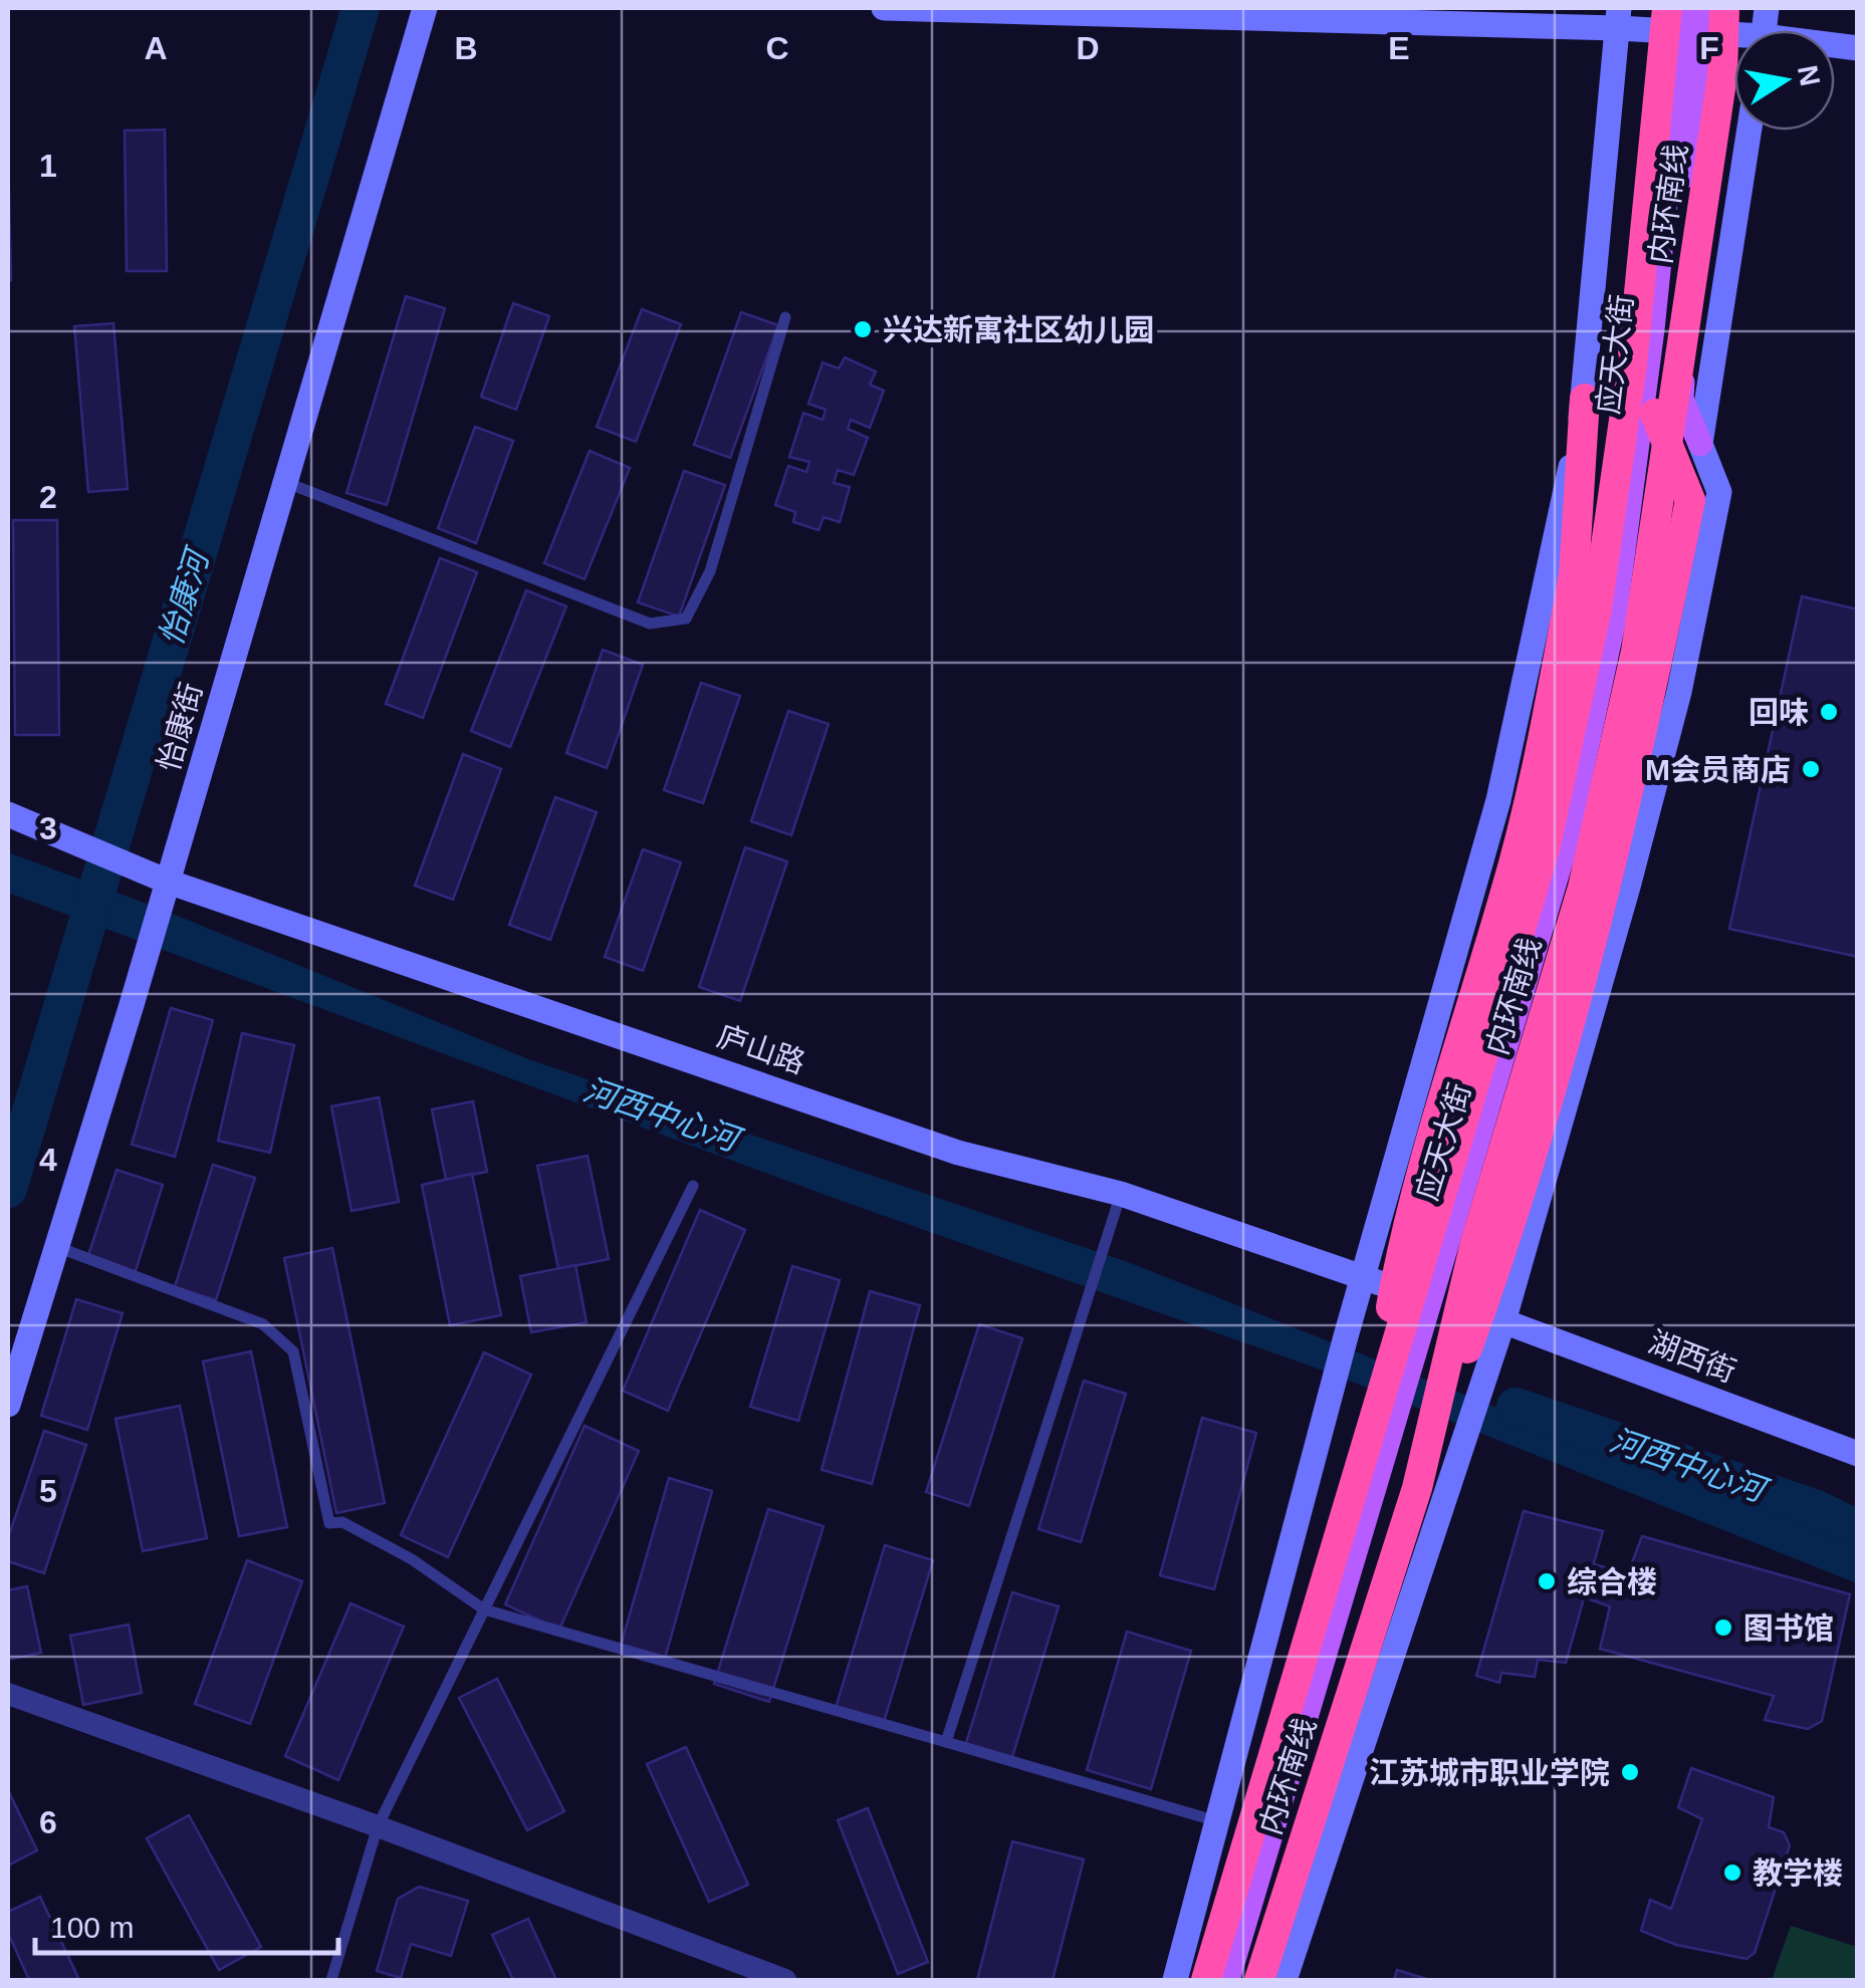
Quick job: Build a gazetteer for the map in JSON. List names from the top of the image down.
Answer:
{
  "streets": {
    "highway": ["内环南线"],
    "main road": ["应天大街"],
    "street": ["怡康街", "庐山路", "湖西街"]
  },
  "crossings": [
    ["内环南线", "应天大街"],
    ["应天大街", "庐山路"],
    ["怡康街", "庐山路"],
    ["庐山路", "湖西街"]
  ],
  "water": ["怡康河", "河西中心河"],
  "places": [
    "兴达新寓社区幼儿园",
    "回味",
    "M会员商店",
    "综合楼",
    "图书馆",
    "江苏城市职业学院",
    "教学楼"
  ],
  "scale_bar": "100 m",
  "north": "right",
  "grid": {
    "columns": [
      "A",
      "B",
      "C",
      "D",
      "E",
      "F"
    ],
    "rows": [
      "1",
      "2",
      "3",
      "4",
      "5",
      "6"
    ]
  }
}
